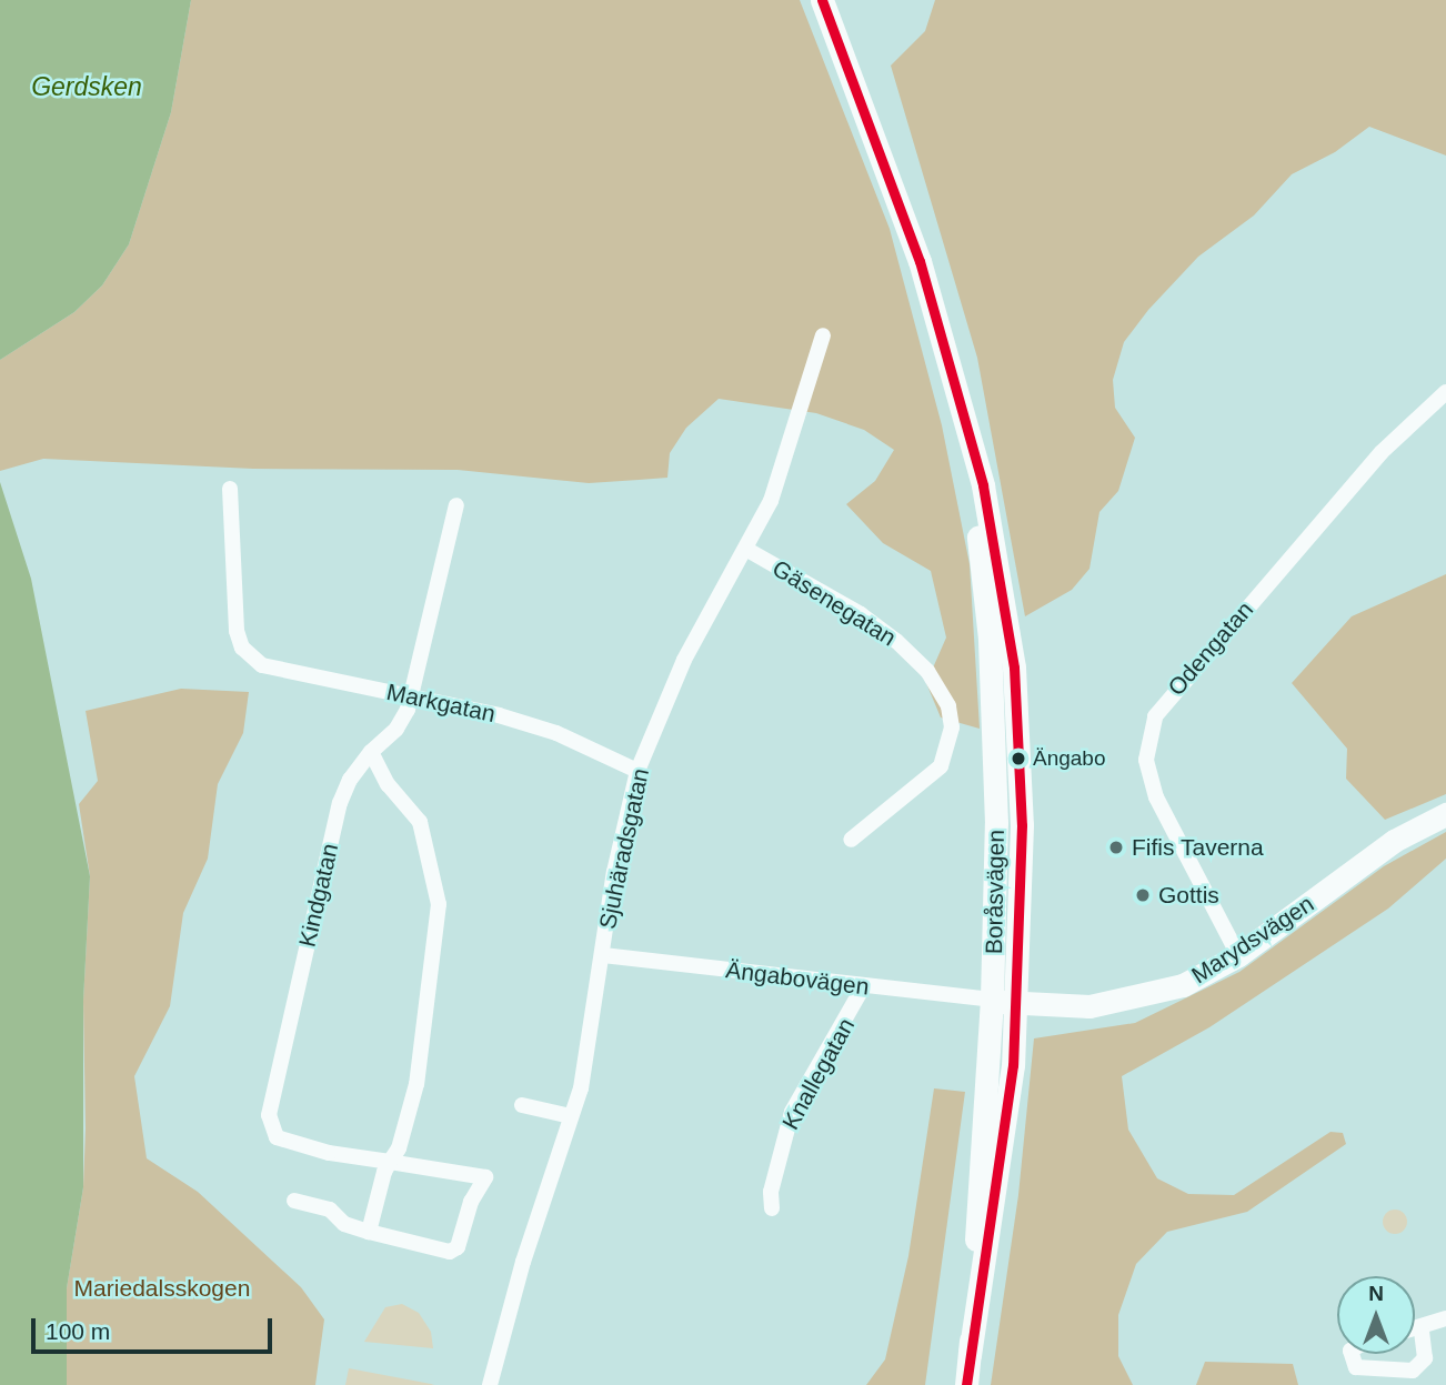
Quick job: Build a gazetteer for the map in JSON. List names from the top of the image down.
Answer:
{
  "streets": {
    "main road": ["Boråsvägen", "Marydsvägen"],
    "street": [
      "Gäsenegatan",
      "Odengatan",
      "Markgatan",
      "Sjuhäradsgatan",
      "Kindgatan",
      "Ängabovägen",
      "Knallegatan"
    ]
  },
  "crossings": [
    ["Gäsenegatan", "Sjuhäradsgatan"],
    ["Odengatan", "Marydsvägen"],
    ["Markgatan", "Sjuhäradsgatan"],
    ["Markgatan", "Kindgatan"],
    ["Sjuhäradsgatan", "Ängabovägen"],
    ["Boråsvägen", "Marydsvägen"],
    ["Boråsvägen", "Ängabovägen"],
    ["Marydsvägen", "Ängabovägen"],
    ["Ängabovägen", "Knallegatan"]
  ],
  "water": ["Gerdsken"],
  "parks": ["Mariedalsskogen"],
  "places": ["Ängabo", "Fifis Taverna", "Gottis"],
  "scale_bar": "100 m",
  "north": "top"
}
